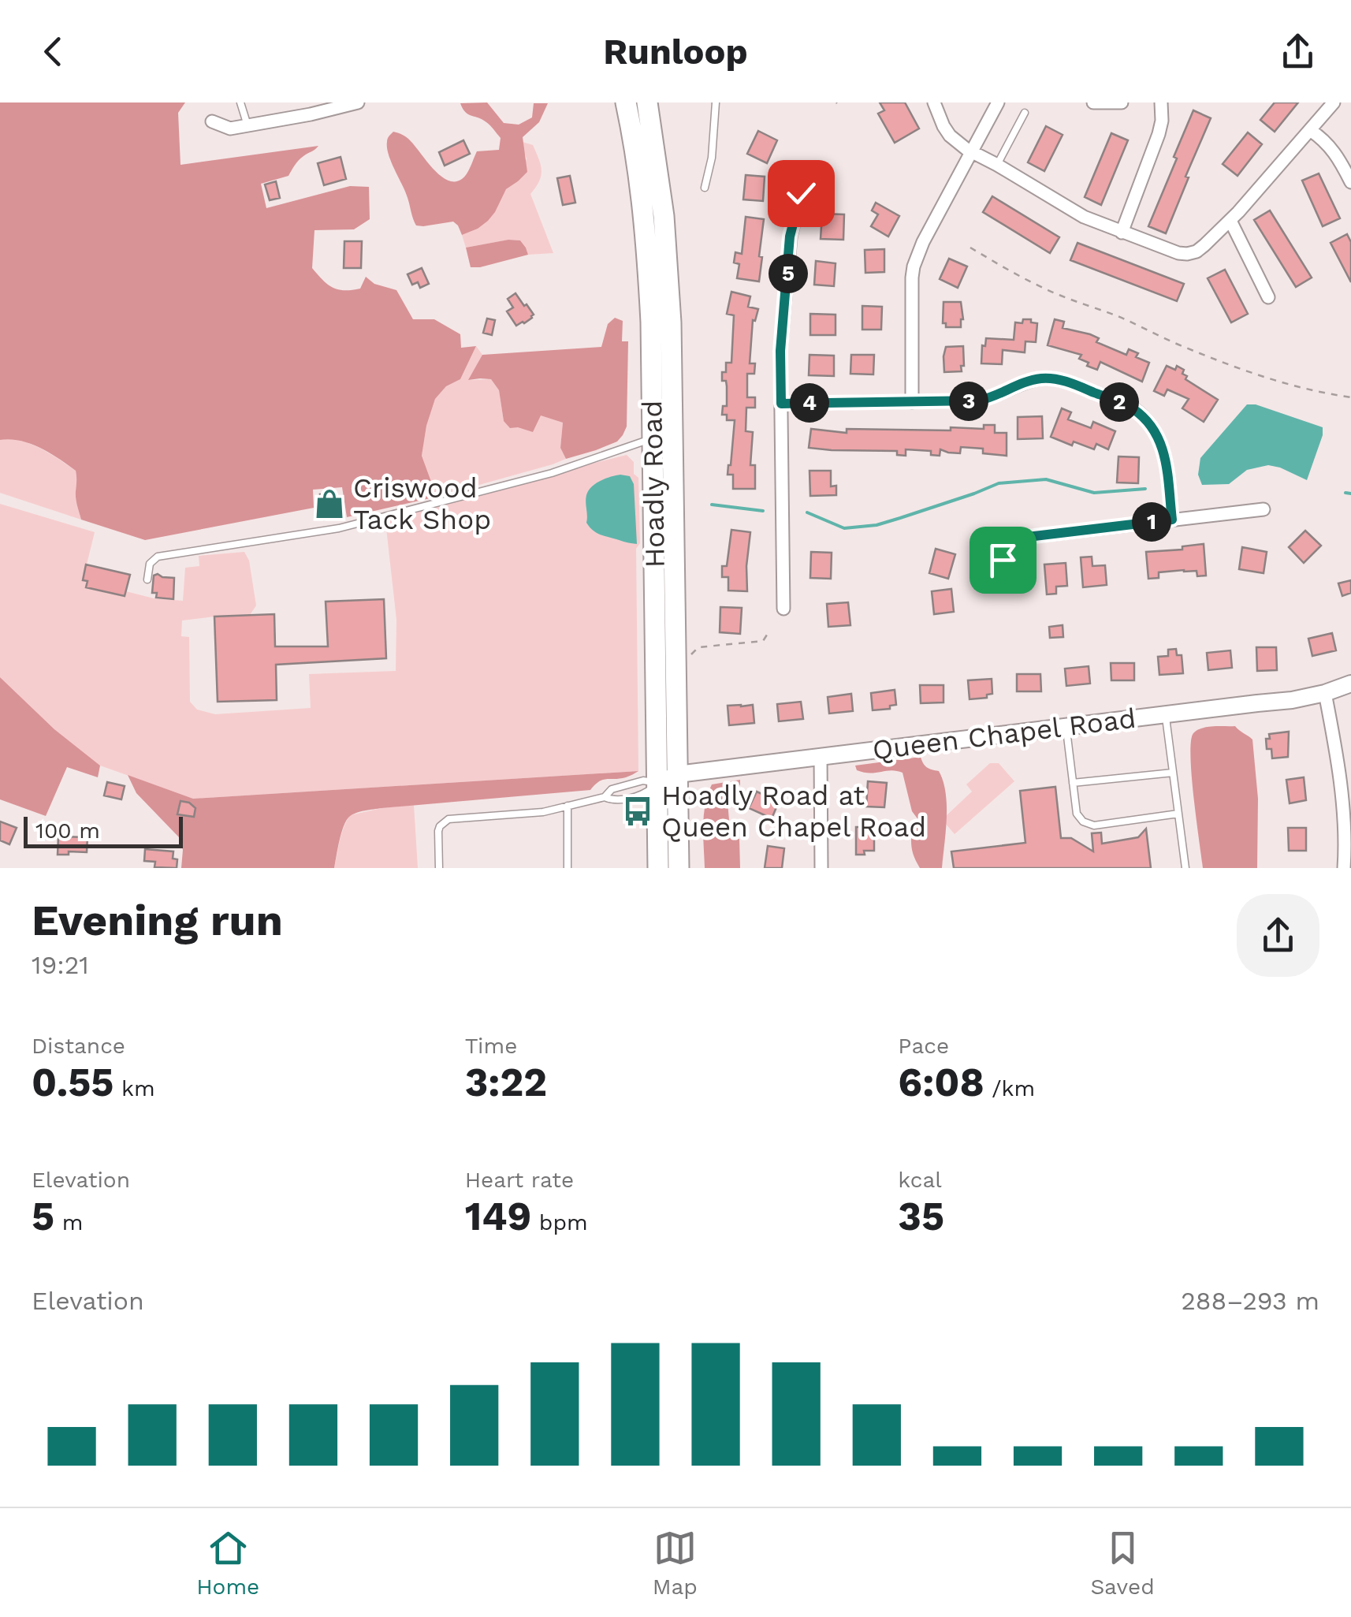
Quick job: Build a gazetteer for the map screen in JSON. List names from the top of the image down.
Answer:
{
  "streets": {
    "main road": ["Hoadly Road"],
    "street": ["Queen Chapel Road"]
  },
  "crossings": [
    ["Hoadly Road", "Queen Chapel Road"]
  ],
  "places": {
    "shop": ["Criswood Tack Shop"],
    "bus stop": ["Hoadly Road at Queen Chapel Road"]
  },
  "scale_bar": "100 m",
  "page": {
    "header": "Runloop",
    "pins": [
      "5",
      "3",
      "2",
      "4",
      "1"
    ],
    "scale": "100 m",
    "heading": ["Evening run", "19:21"],
    "stats": [
      ["Distance", "0.55 km"],
      ["Time", "3:22"],
      ["Pace", "6:08 /km"],
      ["Elevation", "5 m"],
      ["Heart rate", "149 bpm"],
      ["kcal", "35"]
    ],
    "chart": ["Elevation", "288–293 m"],
    "tabs": ["Home", "Map", "Saved"]
  }
}
